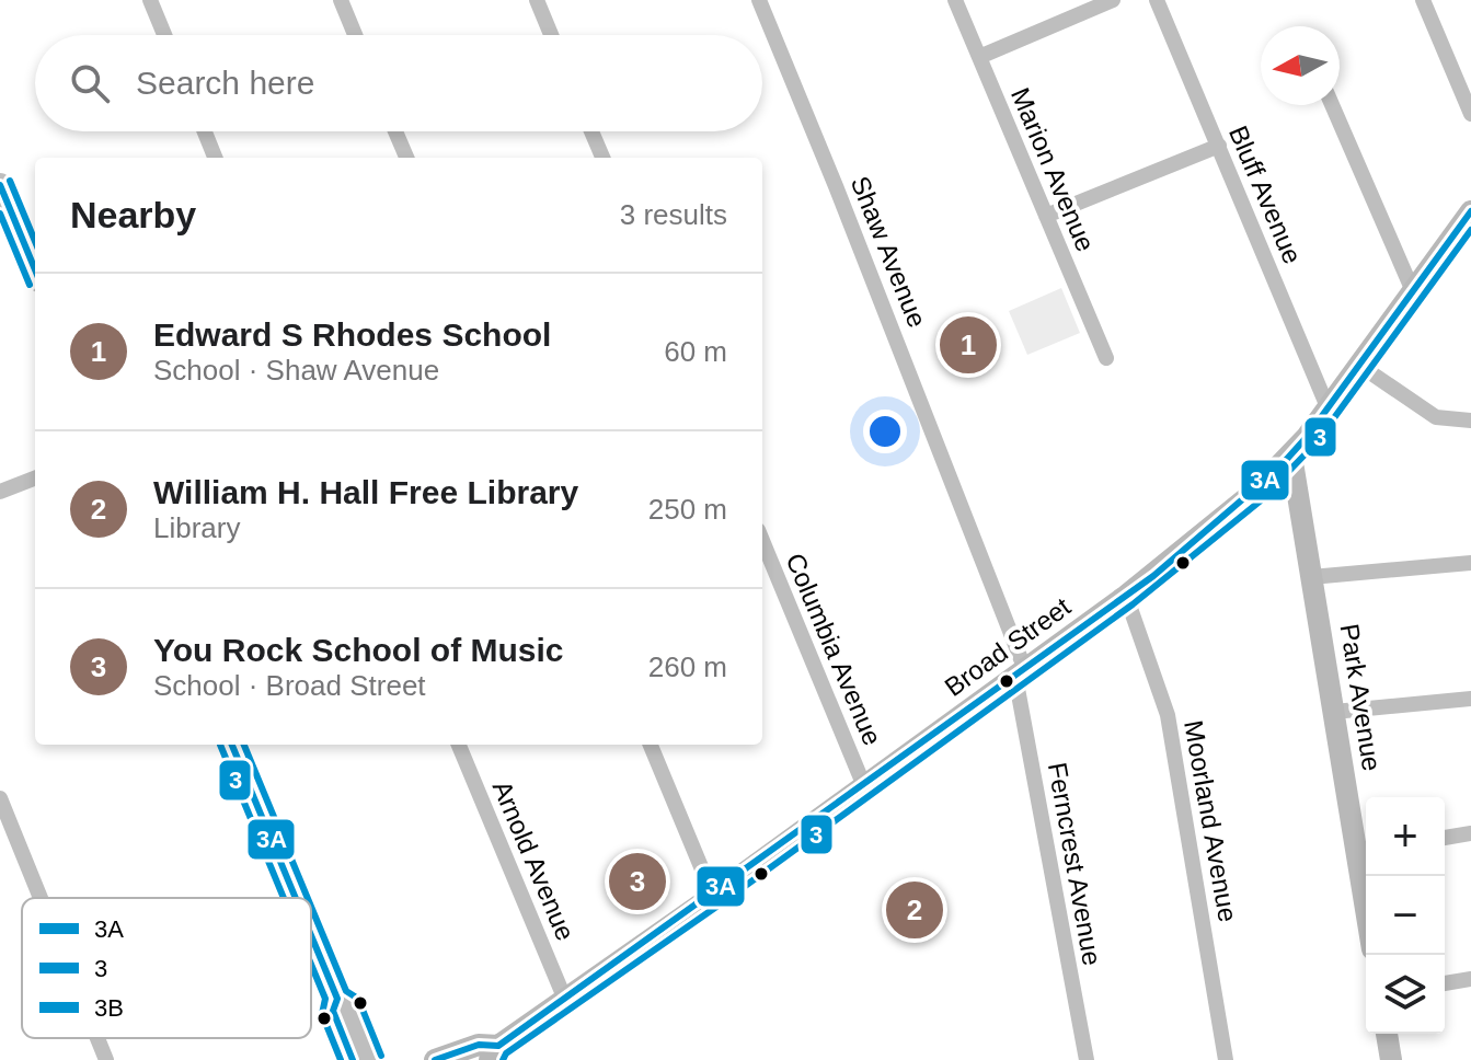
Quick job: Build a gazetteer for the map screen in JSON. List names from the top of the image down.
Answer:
{
  "streets": {
    "main road": ["Broad Street", "Park Avenue"],
    "street": [
      "Marion Avenue",
      "Bluff Avenue",
      "Shaw Avenue",
      "Columbia Avenue",
      "Moorland Avenue",
      "Arnold Avenue",
      "Ferncrest Avenue"
    ]
  },
  "crossings": [
    ["Bluff Avenue", "Broad Street"],
    ["Shaw Avenue", "Broad Street"],
    ["Shaw Avenue", "Ferncrest Avenue"],
    ["Broad Street", "Columbia Avenue"],
    ["Broad Street", "Park Avenue"],
    ["Broad Street", "Moorland Avenue"],
    ["Broad Street", "Arnold Avenue"],
    ["Broad Street", "Ferncrest Avenue"]
  ],
  "lines": ["transit line 3B", "transit line 3A", "transit line 3"],
  "legend": ["3A", "3", "3B"],
  "north": "left",
  "page": {
    "search": "Search here",
    "heading": ["Nearby", "3 results"],
    "list": [
      {
        "mark": "1",
        "name": "Edward S Rhodes School",
        "note": "School · Shaw Avenue",
        "value": "60 m"
      },
      {
        "mark": "2",
        "name": "William H. Hall Free Library",
        "note": "Library",
        "value": "250 m"
      },
      {
        "mark": "3",
        "name": "You Rock School of Music",
        "note": "School · Broad Street",
        "value": "260 m"
      }
    ],
    "pins": ["1", "3", "2"],
    "map_buttons": ["+", "−"]
  }
}
